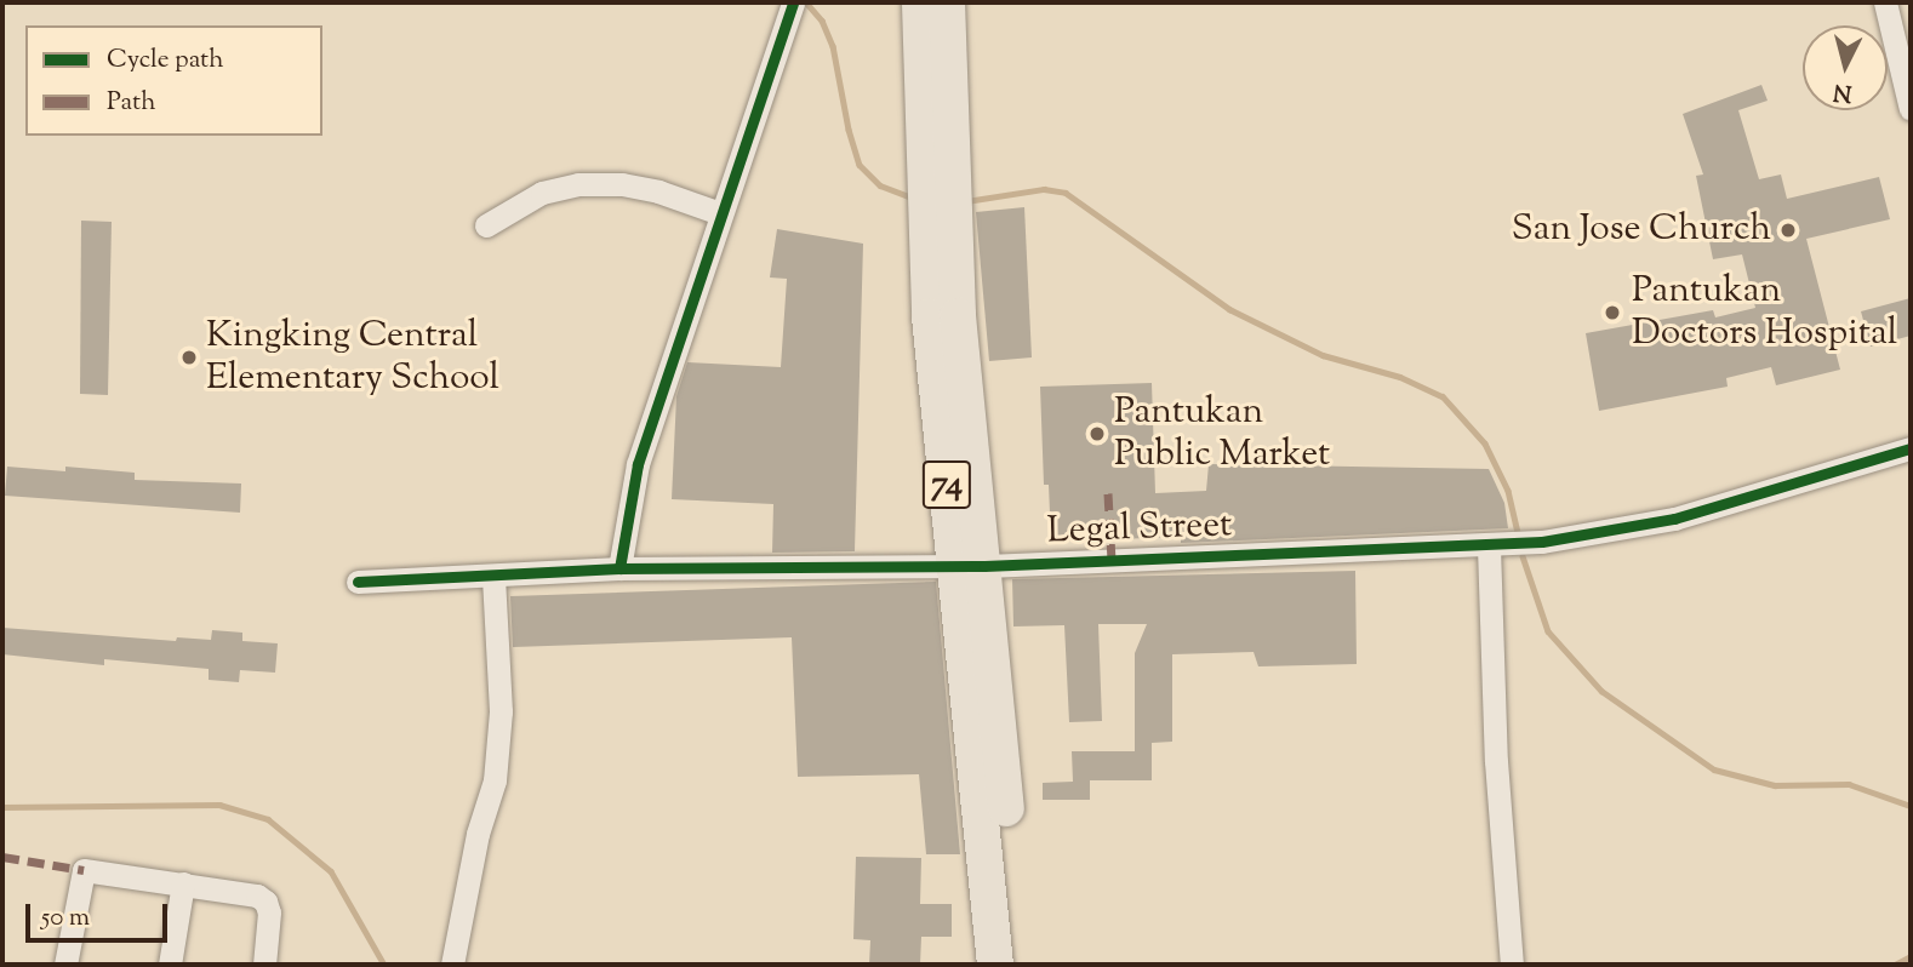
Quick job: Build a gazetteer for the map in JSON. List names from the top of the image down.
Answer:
{
  "streets": {
    "highway": ["74"],
    "street": ["Legal Street"]
  },
  "crossings": [
    ["74", "Legal Street"]
  ],
  "places": [
    "San Jose Church",
    "Pantukan Doctors Hospital",
    "Kingking Central Elementary School",
    "Pantukan Public Market"
  ],
  "legend": ["Cycle path", "Path"],
  "scale_bar": "50 m",
  "north": "bottom"
}
